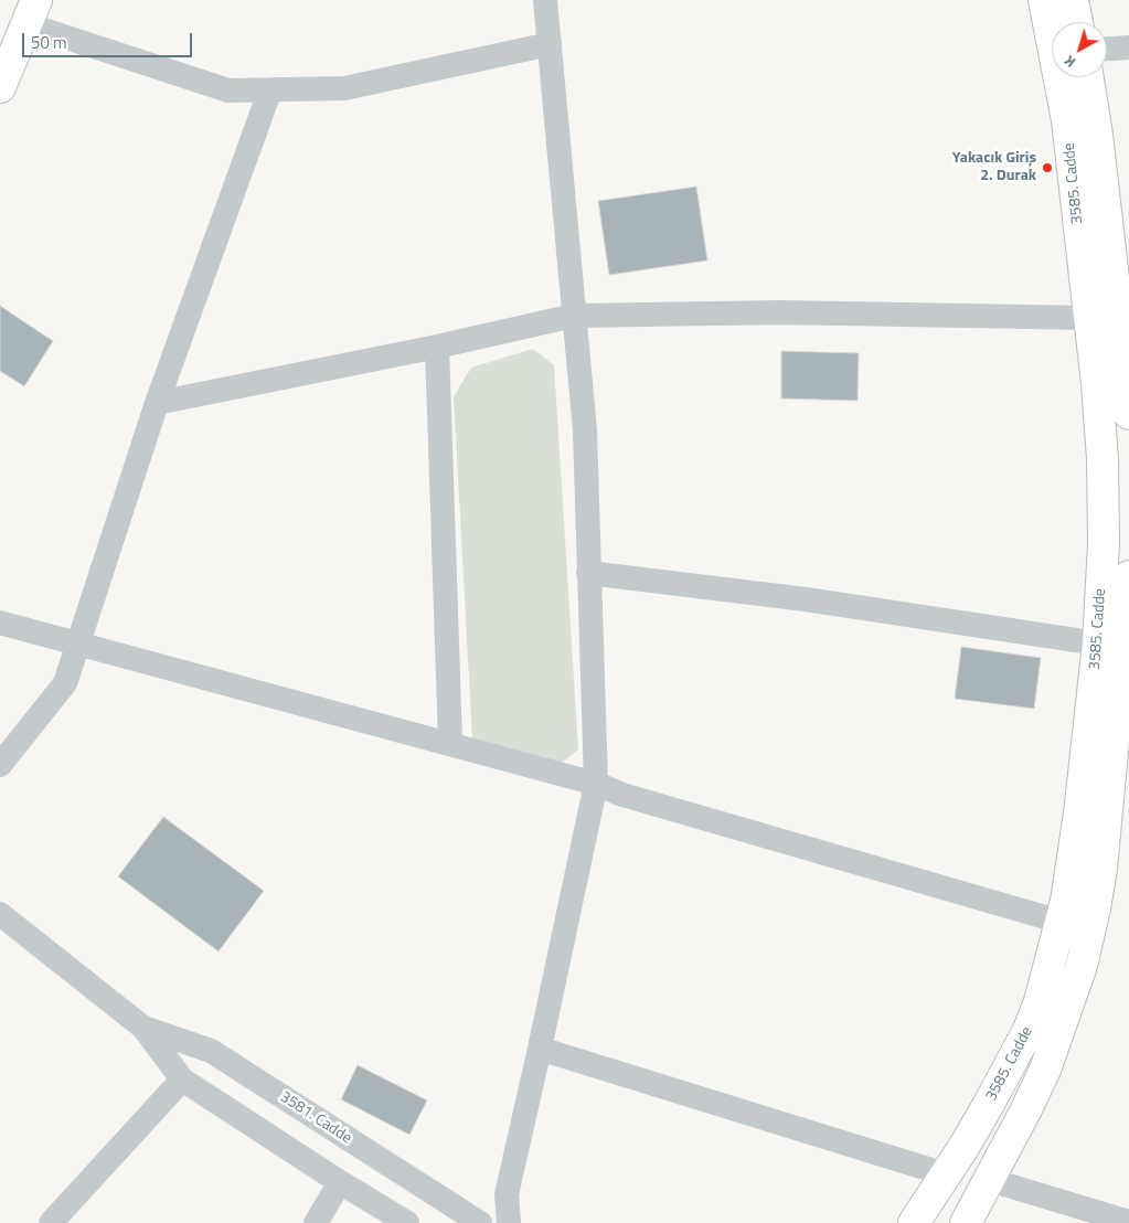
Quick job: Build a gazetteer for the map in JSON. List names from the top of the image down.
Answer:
{
  "streets": {
    "main road": ["3585. Cadde"],
    "street": ["3581. Cadde"]
  },
  "places": ["Yakacık Giriş 2. Durak"],
  "scale_bar": "50 m",
  "north": "bottom left"
}
